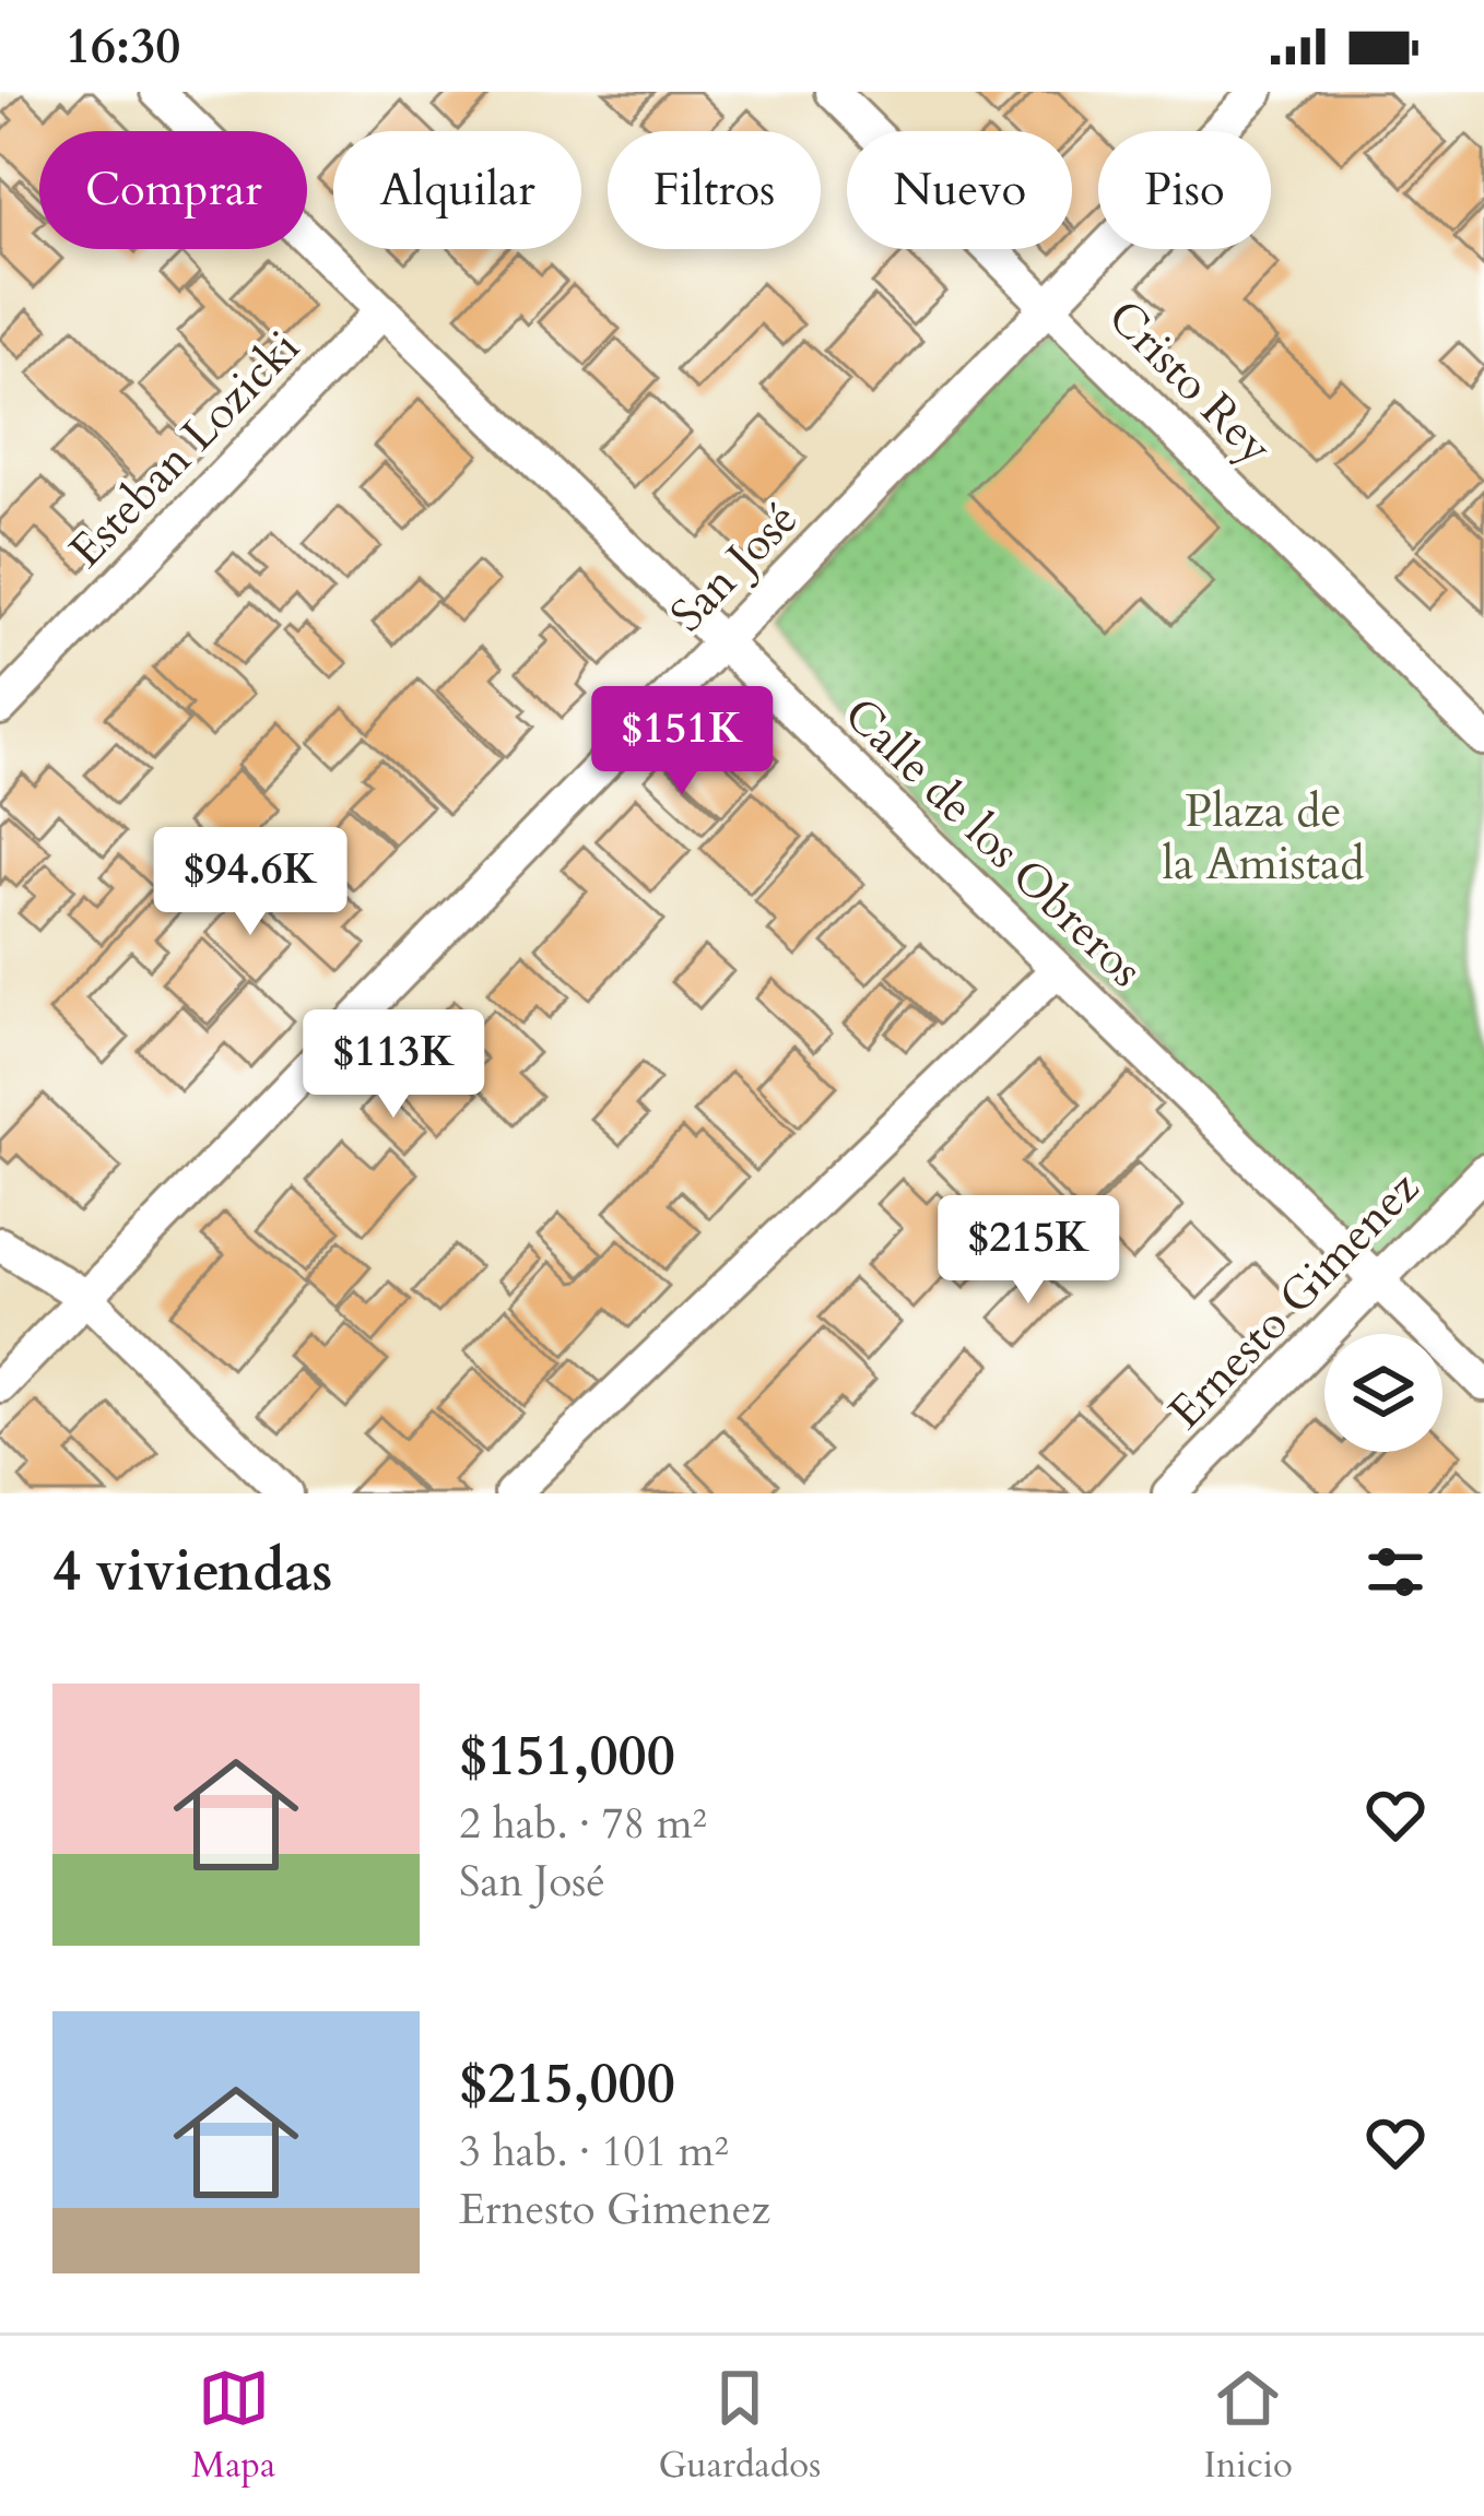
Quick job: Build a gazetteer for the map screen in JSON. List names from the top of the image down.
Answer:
{
  "streets": {
    "street": [
      "Cristo Rey",
      "Esteban Lozicki",
      "San José",
      "Calle de los Obreros",
      "Ernesto Gimenez"
    ]
  },
  "crossings": [
    ["Cristo Rey", "San José"],
    ["Esteban Lozicki", "Calle de los Obreros"],
    ["San José", "Calle de los Obreros"],
    ["Calle de los Obreros", "Ernesto Gimenez"]
  ],
  "parks": ["Plaza de la Amistad"],
  "page": {
    "status": "16:30",
    "chip": [
      "Comprar",
      "Alquilar",
      "Filtros",
      "Nuevo",
      "Piso"
    ],
    "price": [
      "$151K",
      "$94.6K",
      "$113K",
      "$215K"
    ],
    "heading": "4 viviendas",
    "list": [
      {
        "name": "$151,000",
        "note": "2 hab. · 78 m² · San José"
      },
      {
        "name": "$215,000",
        "note": "3 hab. · 101 m² · Ernesto Gimenez"
      }
    ],
    "tabs": ["Mapa", "Guardados", "Inicio"]
  }
}
